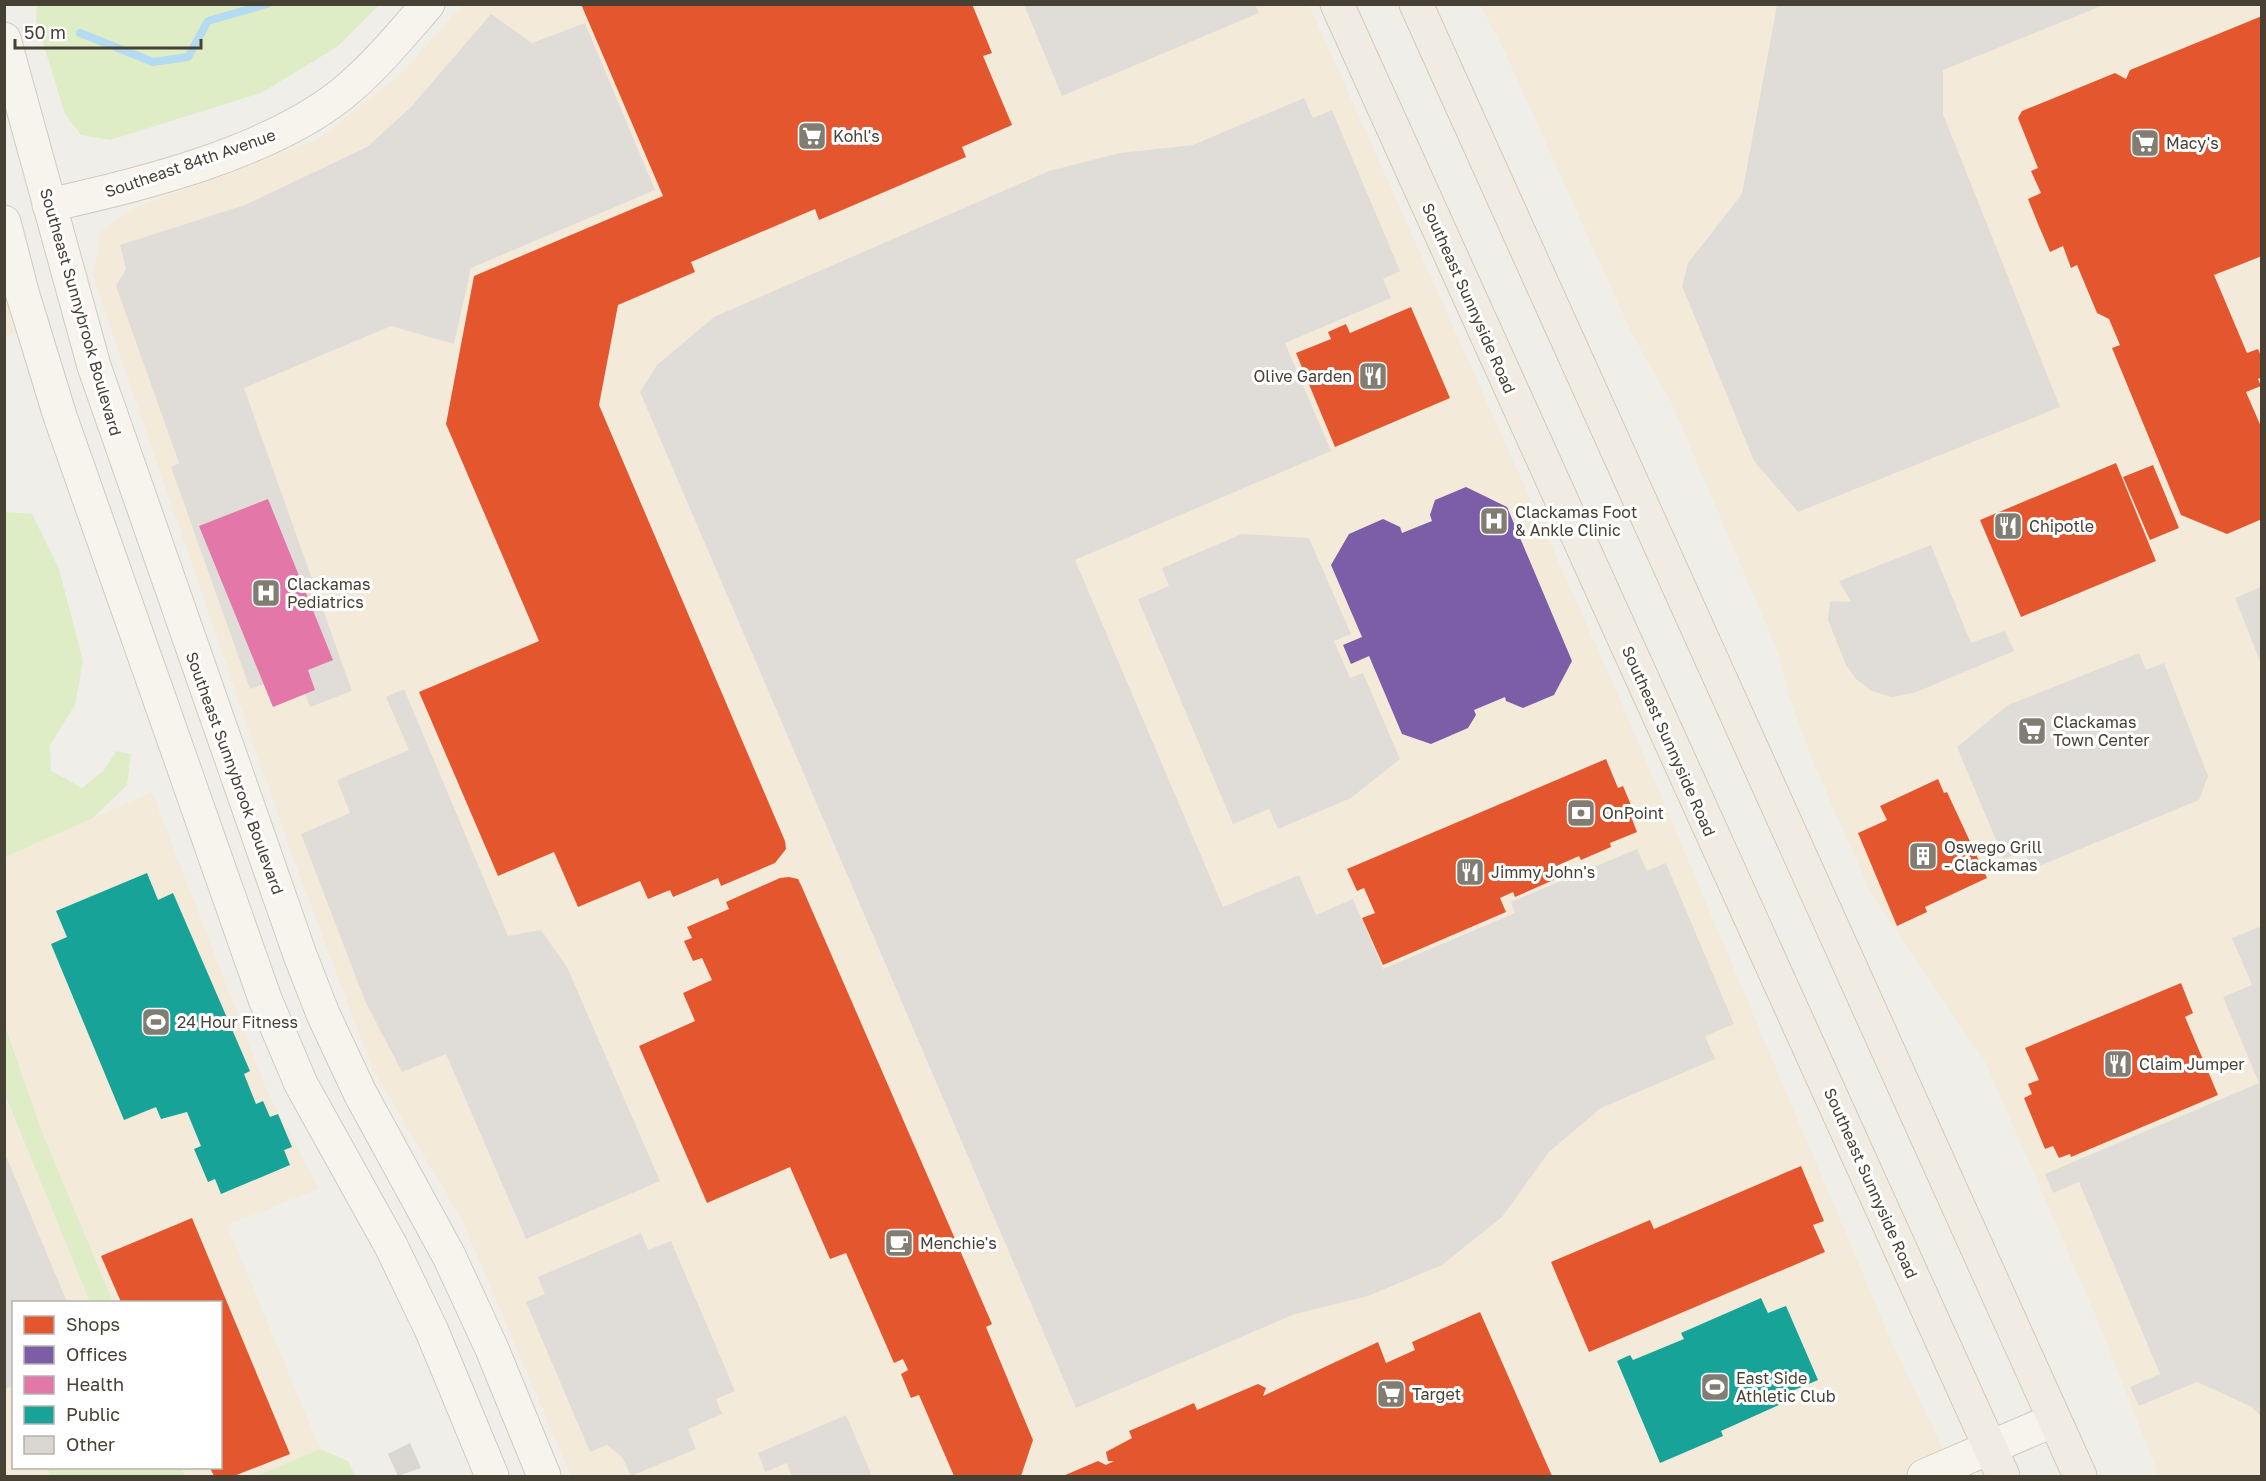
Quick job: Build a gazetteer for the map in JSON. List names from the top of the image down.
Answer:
{
  "streets": {
    "main road": ["Southeast 84th Avenue", "Southeast Sunnyside Road", "Southeast Sunnybrook Boulevard"]
  },
  "crossings": [
    ["Southeast 84th Avenue", "Southeast Sunnybrook Boulevard"]
  ],
  "places": {
    "supermarket": [
      "Kohl's",
      "Macy's",
      "Clackamas Town Center",
      "Target"
    ],
    "restaurant": [
      "Olive Garden",
      "Chipotle",
      "Jimmy John's",
      "Claim Jumper"
    ],
    "hospital": ["Clackamas Foot & Ankle Clinic", "Clackamas Pediatrics"],
    "bank": ["OnPoint"],
    "building": ["Oswego Grill - Clackamas"],
    "sports": ["24 Hour Fitness", "East Side Athletic Club"],
    "cafe": ["Menchie's"]
  },
  "legend": [
    "Shops",
    "Offices",
    "Health",
    "Public",
    "Other"
  ],
  "scale_bar": "50 m"
}
